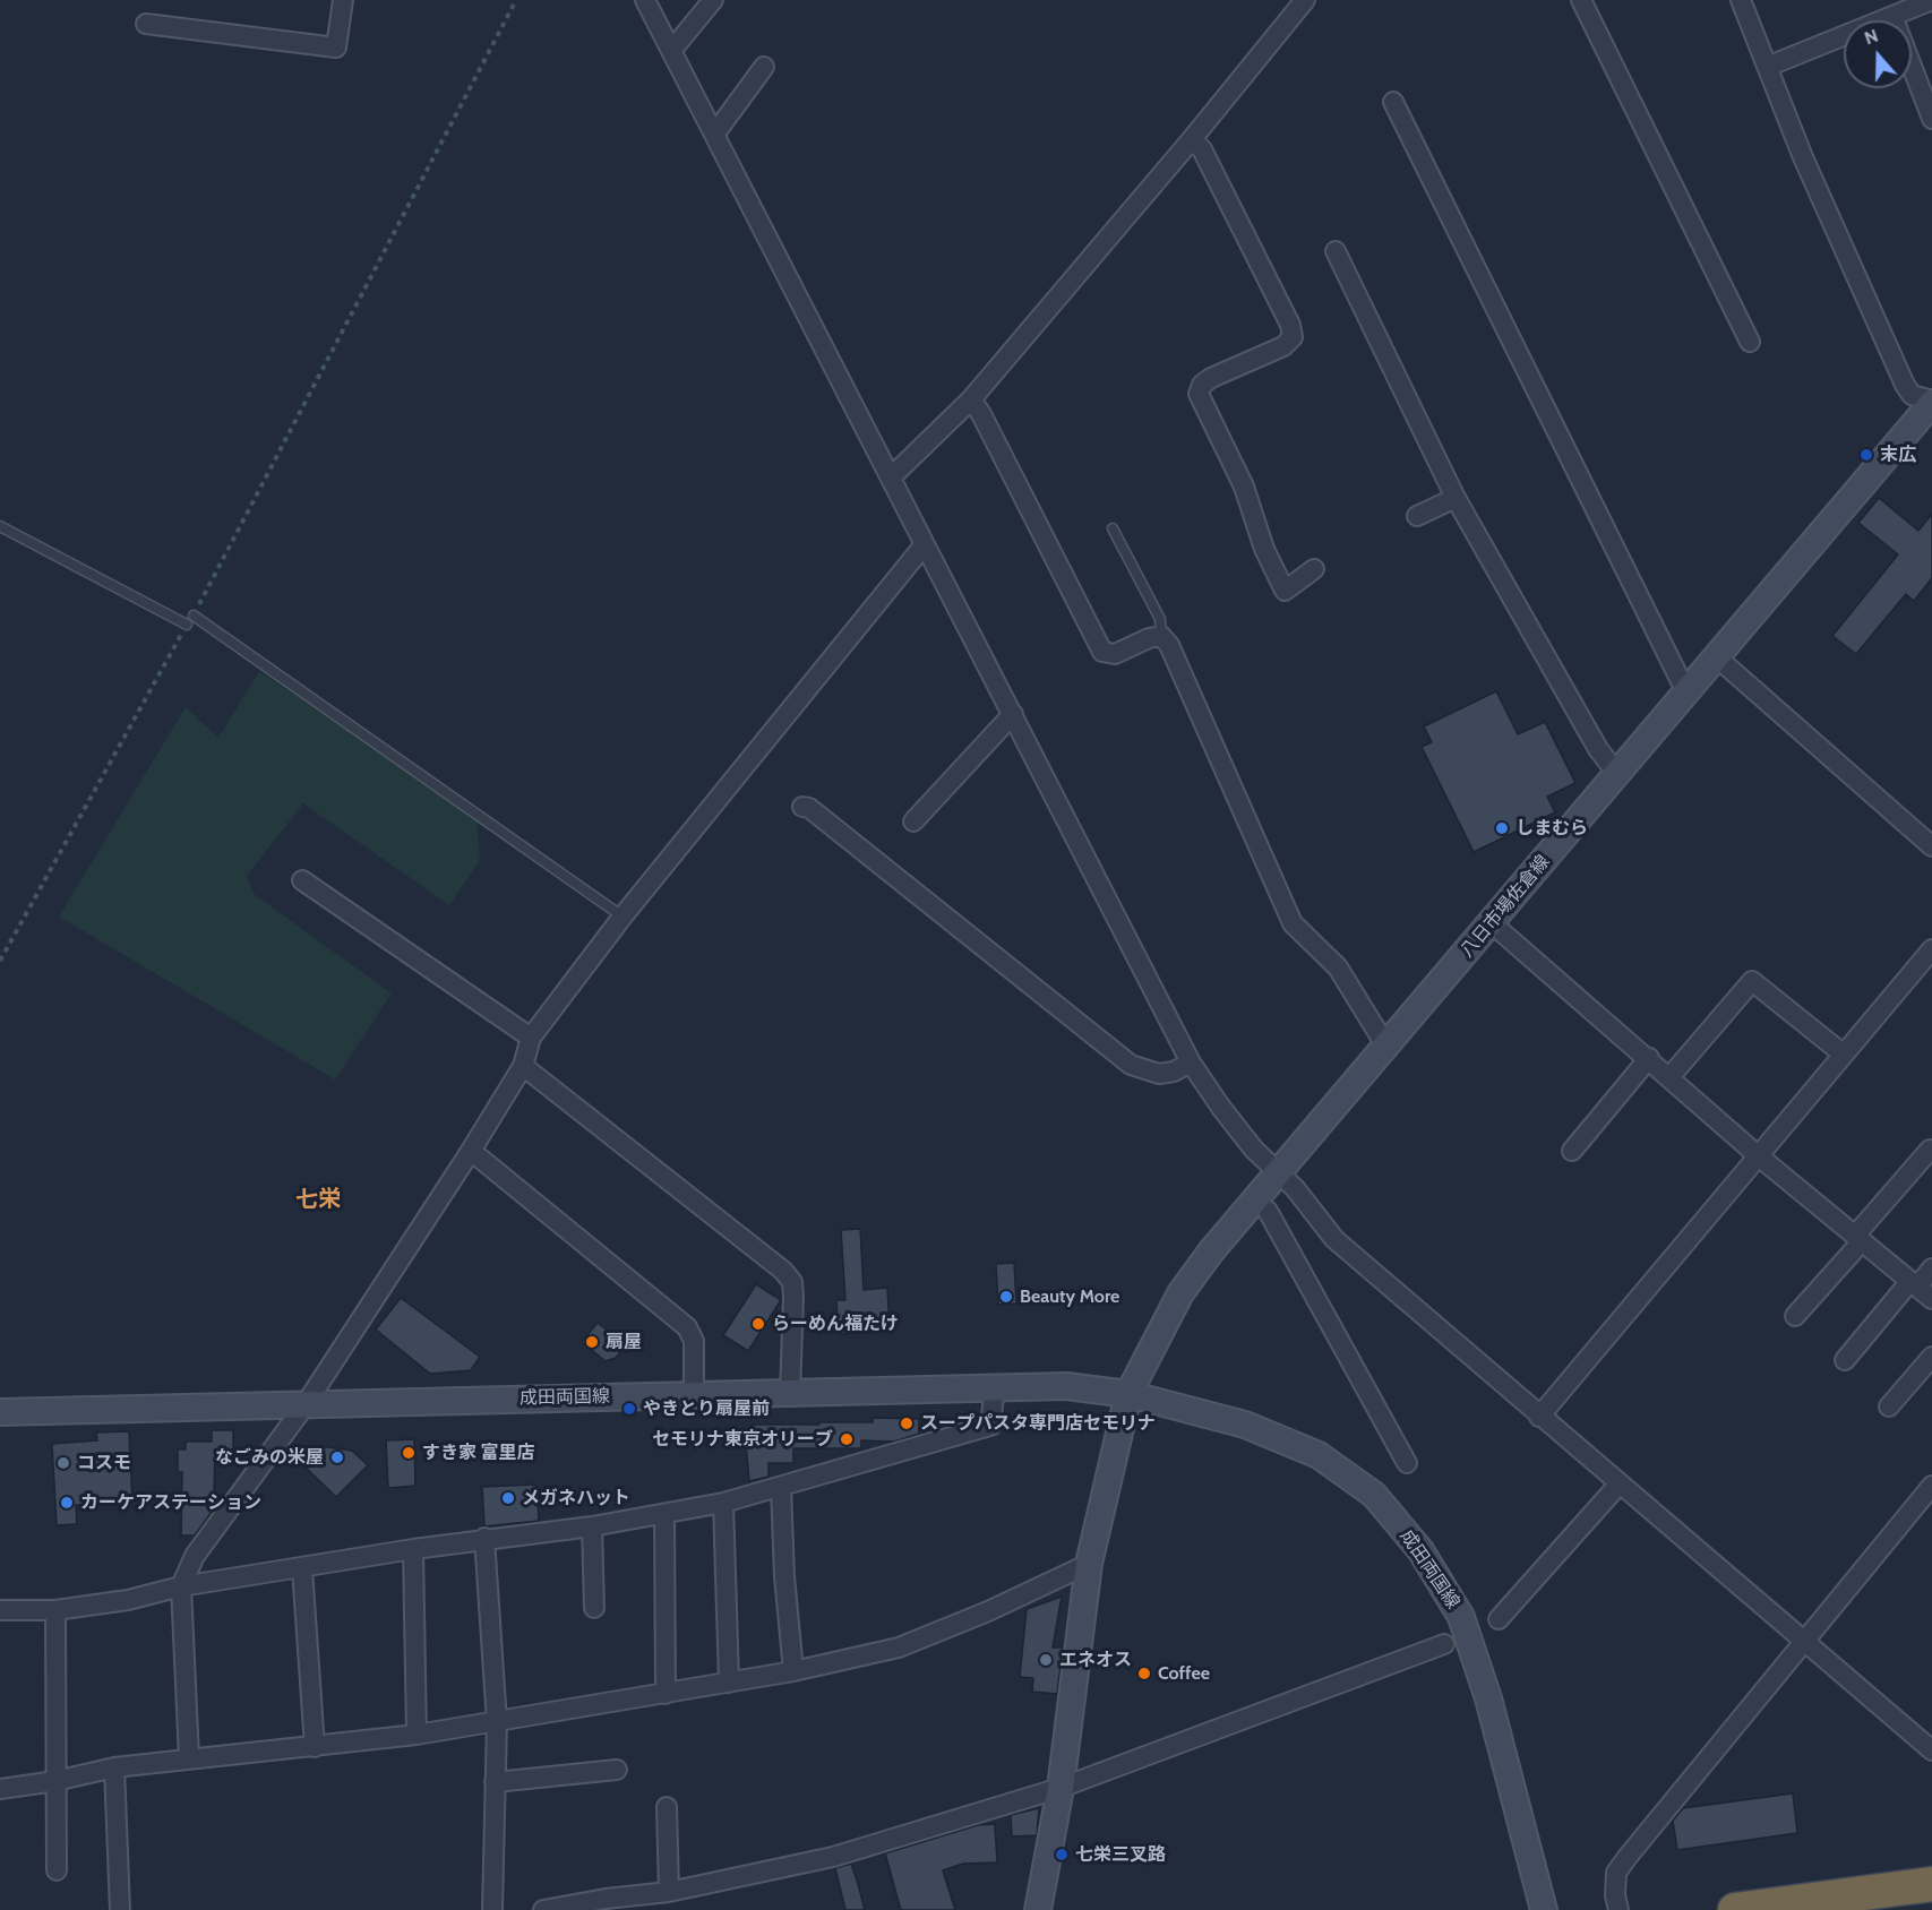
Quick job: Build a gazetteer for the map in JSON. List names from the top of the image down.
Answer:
{
  "streets": {
    "main road": ["八日市場佐倉線", "成田両国線"]
  },
  "crossings": [
    ["八日市場佐倉線", "成田両国線"]
  ],
  "districts": ["七栄"],
  "places": [
    "末広",
    "しまむら",
    "Beauty More",
    "らーめん福たけ",
    "扇屋",
    "やきとり扇屋前",
    "スープパスタ専門店セモリナ",
    "セモリナ東京オリーブ",
    "すき家 富里店",
    "なごみの米屋",
    "コスモ",
    "メガネハット",
    "カーケアステーション",
    "エネオス",
    "Coffee",
    "七栄三叉路"
  ],
  "north": "top"
}
